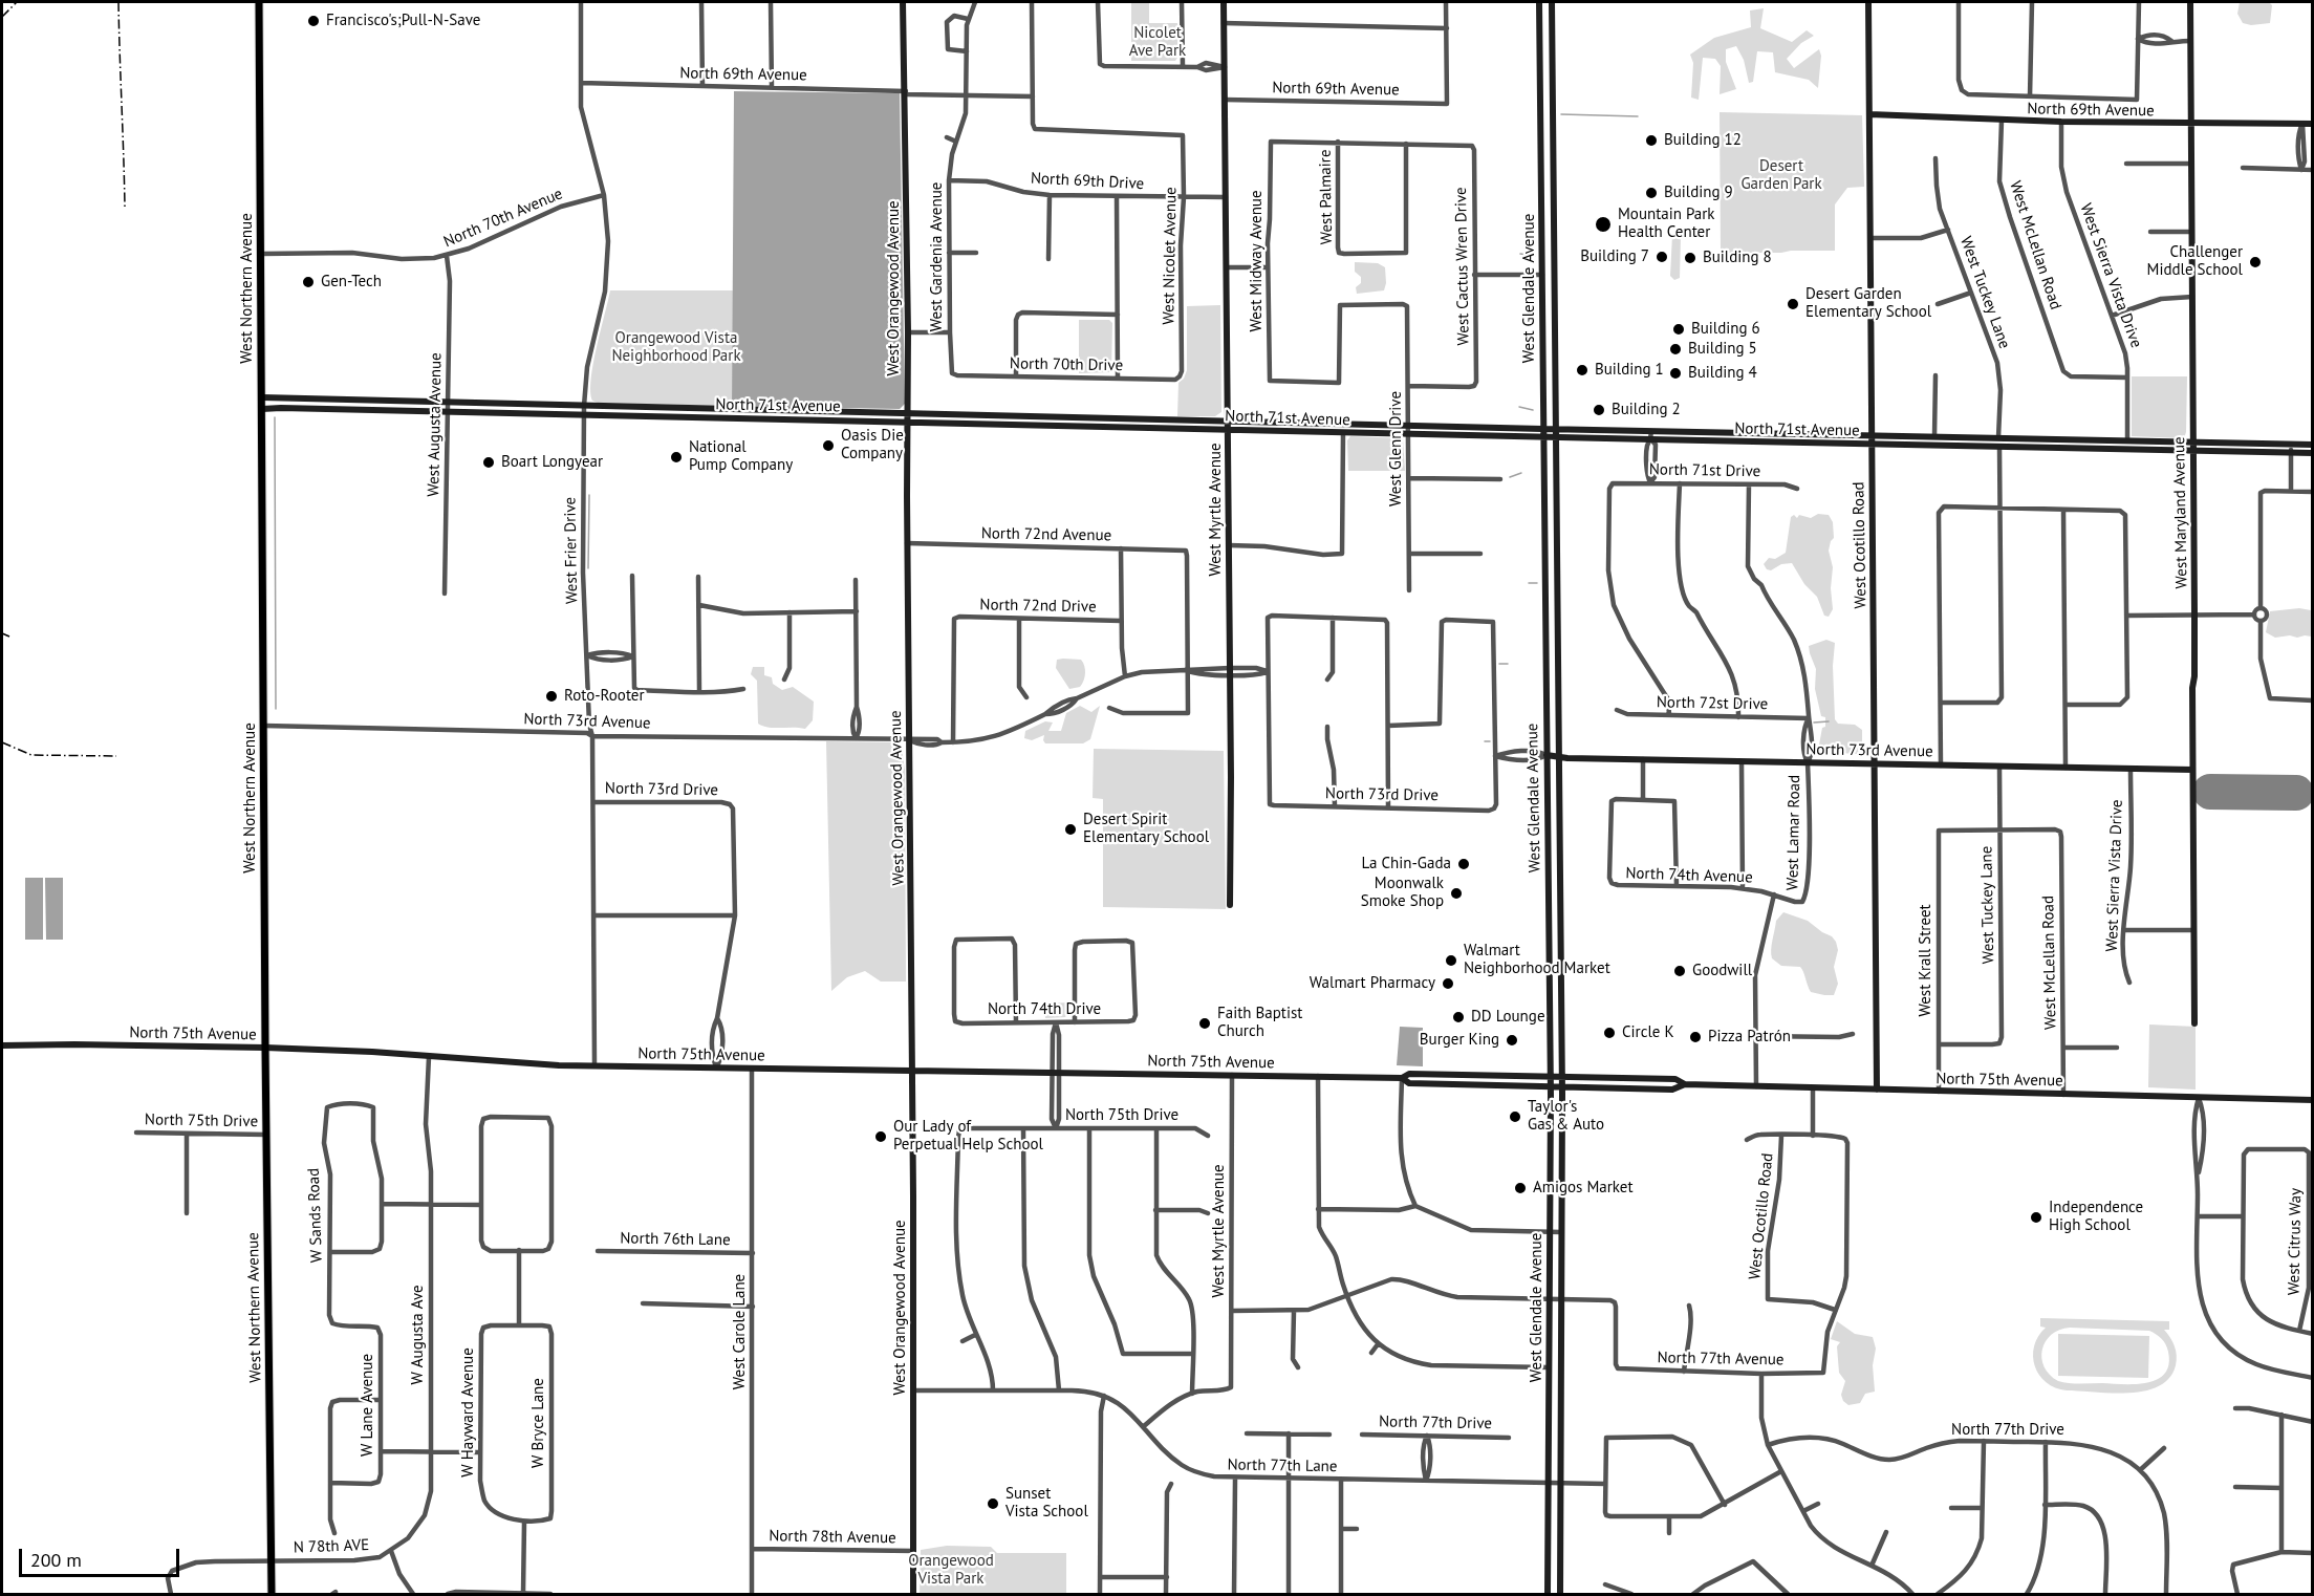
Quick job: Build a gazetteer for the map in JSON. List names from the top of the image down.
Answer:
{
  "streets": {
    "main road": ["West Northern Avenue"],
    "street": [
      "North 69th Avenue",
      "North 69th Drive",
      "West Palmaire",
      "North 70th Avenue",
      "West McLellan Road",
      "West Nicolet Avenue",
      "West Gardenia Avenue",
      "West Midway Avenue",
      "West Cactus Wren Drive",
      "West Sierra Vista Drive",
      "West Orangewood Avenue",
      "West Glendale Avenue",
      "West Tuckey Lane",
      "North 70th Drive",
      "North 71st Avenue",
      "West Augusta Avenue",
      "West Glenn Drive",
      "North 71st Drive",
      "West Myrtle Avenue",
      "West Maryland Avenue",
      "North 72nd Avenue",
      "West Ocotillo Road",
      "West Frier Drive",
      "North 72nd Drive",
      "North 72st Drive",
      "North 73rd Avenue",
      "North 73rd Drive",
      "West Lamar Road",
      "North 74th Avenue",
      "West Krall Street",
      "North 74th Drive",
      "North 75th Avenue",
      "North 75th Drive",
      "W Sands Road",
      "North 76th Lane",
      "West Citrus Way",
      "West Carole Lane",
      "W Augusta Ave",
      "North 77th Avenue",
      "W Lane Avenue",
      "W Hayward Avenue",
      "W Bryce Lane",
      "North 77th Drive",
      "North 77th Lane",
      "North 78th Avenue",
      "N 78th AVE"
    ]
  },
  "crossings": [
    ["North 69th Avenue", "West McLellan Road"],
    ["North 69th Avenue", "West Nicolet Avenue"],
    ["North 69th Avenue", "West Gardenia Avenue"],
    ["North 69th Avenue", "West Sierra Vista Drive"],
    ["North 69th Avenue", "West Orangewood Avenue"],
    ["North 69th Avenue", "West Myrtle Avenue"],
    ["North 69th Avenue", "West Maryland Avenue"],
    ["North 69th Avenue", "West Ocotillo Road"],
    ["North 69th Avenue", "West Frier Drive"],
    ["North 69th Drive", "West Nicolet Avenue"],
    ["North 69th Drive", "West Gardenia Avenue"],
    ["North 69th Drive", "West Myrtle Avenue"],
    ["West Palmaire", "West Midway Avenue"],
    ["West Palmaire", "West Cactus Wren Drive"],
    ["North 70th Avenue", "West Northern Avenue"],
    ["North 70th Avenue", "West Augusta Avenue"],
    ["North 70th Avenue", "West Frier Drive"],
    ["West McLellan Road", "West Sierra Vista Drive"],
    ["West McLellan Road", "West Tuckey Lane"],
    ["West McLellan Road", "West Krall Street"],
    ["West McLellan Road", "North 75th Avenue"],
    ["West Nicolet Avenue", "North 70th Drive"],
    ["West Gardenia Avenue", "North 70th Drive"],
    ["West Midway Avenue", "West Glenn Drive"],
    ["West Cactus Wren Drive", "West Glenn Drive"],
    ["West Sierra Vista Drive", "North 71st Avenue"],
    ["West Sierra Vista Drive", "North 73rd Avenue"],
    ["West Northern Avenue", "North 71st Avenue"],
    ["West Northern Avenue", "North 73rd Avenue"],
    ["West Northern Avenue", "North 75th Avenue"],
    ["West Northern Avenue", "North 75th Drive"],
    ["West Northern Avenue", "N 78th AVE"],
    ["West Orangewood Avenue", "North 71st Avenue"],
    ["West Orangewood Avenue", "North 72nd Avenue"],
    ["West Orangewood Avenue", "North 73rd Avenue"],
    ["West Orangewood Avenue", "North 75th Avenue"],
    ["West Orangewood Avenue", "North 77th Lane"],
    ["West Orangewood Avenue", "North 78th Avenue"],
    ["West Glendale Avenue", "North 71st Avenue"],
    ["West Glendale Avenue", "North 73rd Avenue"],
    ["West Glendale Avenue", "North 75th Avenue"],
    ["West Glendale Avenue", "North 77th Avenue"],
    ["West Glendale Avenue", "North 77th Lane"],
    ["West Tuckey Lane", "North 71st Avenue"],
    ["West Tuckey Lane", "North 73rd Avenue"],
    ["West Tuckey Lane", "West Krall Street"],
    ["North 71st Avenue", "West Augusta Avenue"],
    ["North 71st Avenue", "West Glenn Drive"],
    ["North 71st Avenue", "West Myrtle Avenue"],
    ["North 71st Avenue", "West Maryland Avenue"],
    ["North 71st Avenue", "West Ocotillo Road"],
    ["North 71st Avenue", "West Frier Drive"],
    ["North 71st Drive", "North 72st Drive"],
    ["North 71st Drive", "West Lamar Road"],
    ["West Myrtle Avenue", "North 73rd Avenue"],
    ["West Myrtle Avenue", "North 75th Avenue"],
    ["West Maryland Avenue", "North 73rd Avenue"],
    ["North 72nd Avenue", "North 73rd Avenue"],
    ["West Ocotillo Road", "North 73rd Avenue"],
    ["West Ocotillo Road", "North 75th Avenue"],
    ["West Ocotillo Road", "North 77th Avenue"],
    ["West Frier Drive", "North 73rd Avenue"],
    ["West Frier Drive", "North 73rd Drive"],
    ["West Frier Drive", "North 75th Avenue"],
    ["North 72nd Drive", "North 73rd Avenue"],
    ["North 72st Drive", "West Lamar Road"],
    ["North 73rd Avenue", "North 73rd Drive"],
    ["North 73rd Avenue", "West Lamar Road"],
    ["West Lamar Road", "North 74th Avenue"],
    ["West Krall Street", "North 75th Avenue"],
    ["North 75th Avenue", "West Carole Lane"],
    ["North 75th Avenue", "W Augusta Ave"],
    ["W Sands Road", "W Lane Avenue"],
    ["North 76th Lane", "West Carole Lane"],
    ["West Carole Lane", "North 78th Avenue"],
    ["W Augusta Ave", "N 78th AVE"],
    ["W Hayward Avenue", "W Bryce Lane"]
  ],
  "parks": [
    "Nicolet Ave Park",
    "Desert Garden Park",
    "Orangewood Vista Neighborhood Park",
    "Orangewood Vista Park"
  ],
  "places": [
    "Francisco's;Pull-N-Save",
    "Building 12",
    "Building 9",
    "Mountain Park Health Center",
    "Building 7",
    "Building 8",
    "Challenger Middle School",
    "Gen-Tech",
    "Desert Garden Elementary School",
    "Building 6",
    "Building 5",
    "Building 1",
    "Building 4",
    "Building 2",
    "Oasis Die Company",
    "National Pump Company",
    "Boart Longyear",
    "Roto-Rooter",
    "Desert Spirit Elementary School",
    "La Chin-Gada",
    "Moonwalk Smoke Shop",
    "Walmart Neighborhood Market",
    "Goodwill",
    "Walmart Pharmacy",
    "DD Lounge",
    "Faith Baptist Church",
    "Circle K",
    "Pizza Patrón",
    "Burger King",
    "Taylor's Gas & Auto",
    "Our Lady of Perpetual Help School",
    "Amigos Market",
    "Independence High School",
    "Sunset Vista School"
  ],
  "scale_bar": "200 m"
}
